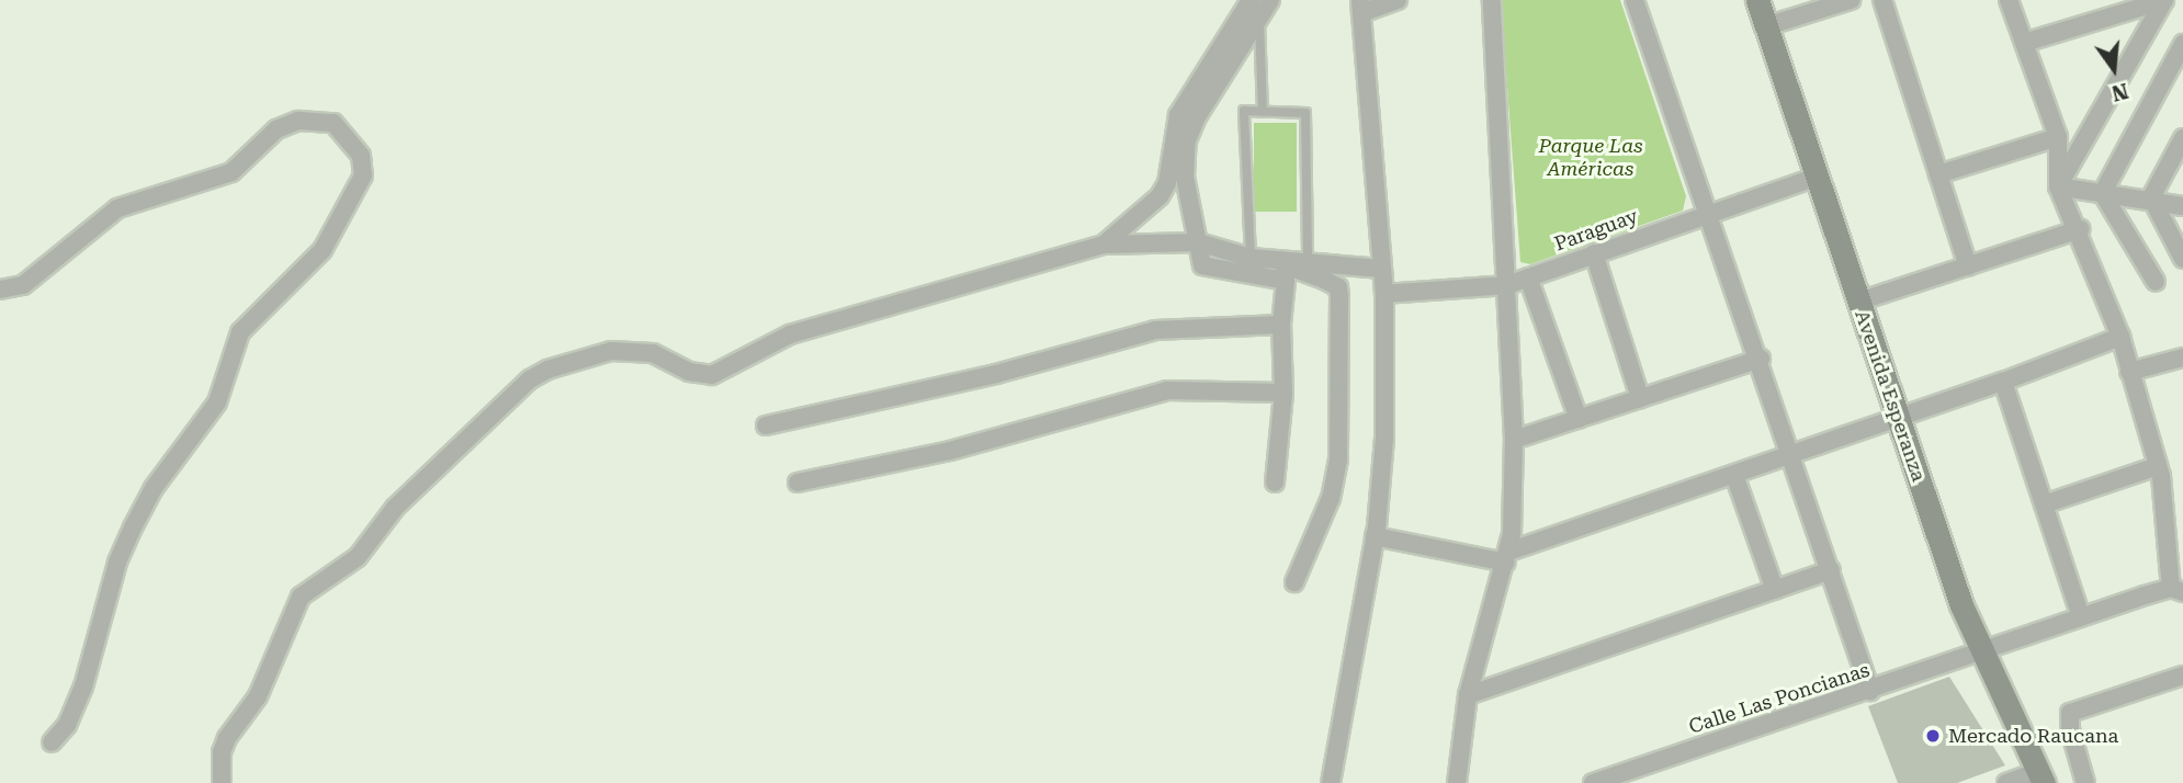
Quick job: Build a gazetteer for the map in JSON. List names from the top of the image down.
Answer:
{
  "streets": {
    "street": ["Paraguay", "Avenida Esperanza", "Calle Las Poncianas"]
  },
  "crossings": [
    ["Paraguay", "Avenida Esperanza"],
    ["Avenida Esperanza", "Calle Las Poncianas"]
  ],
  "parks": ["Parque Las Américas"],
  "places": ["Mercado Raucana"],
  "north": "bottom"
}
